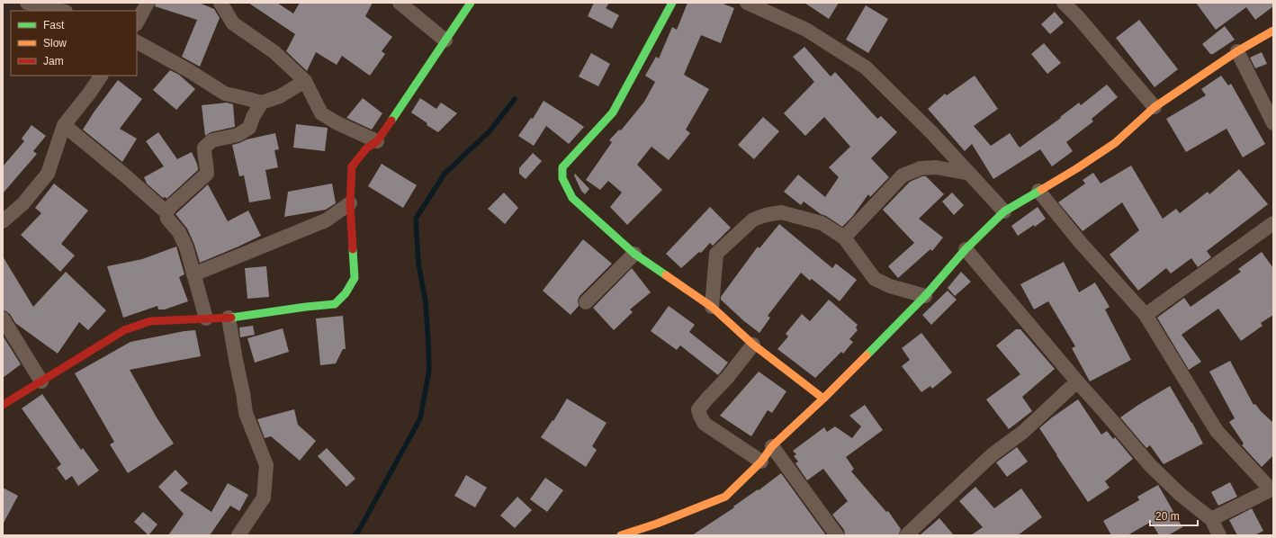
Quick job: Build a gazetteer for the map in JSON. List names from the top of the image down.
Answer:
{
  "legend": ["Fast", "Slow", "Jam"],
  "scale_bar": "20 m"
}
